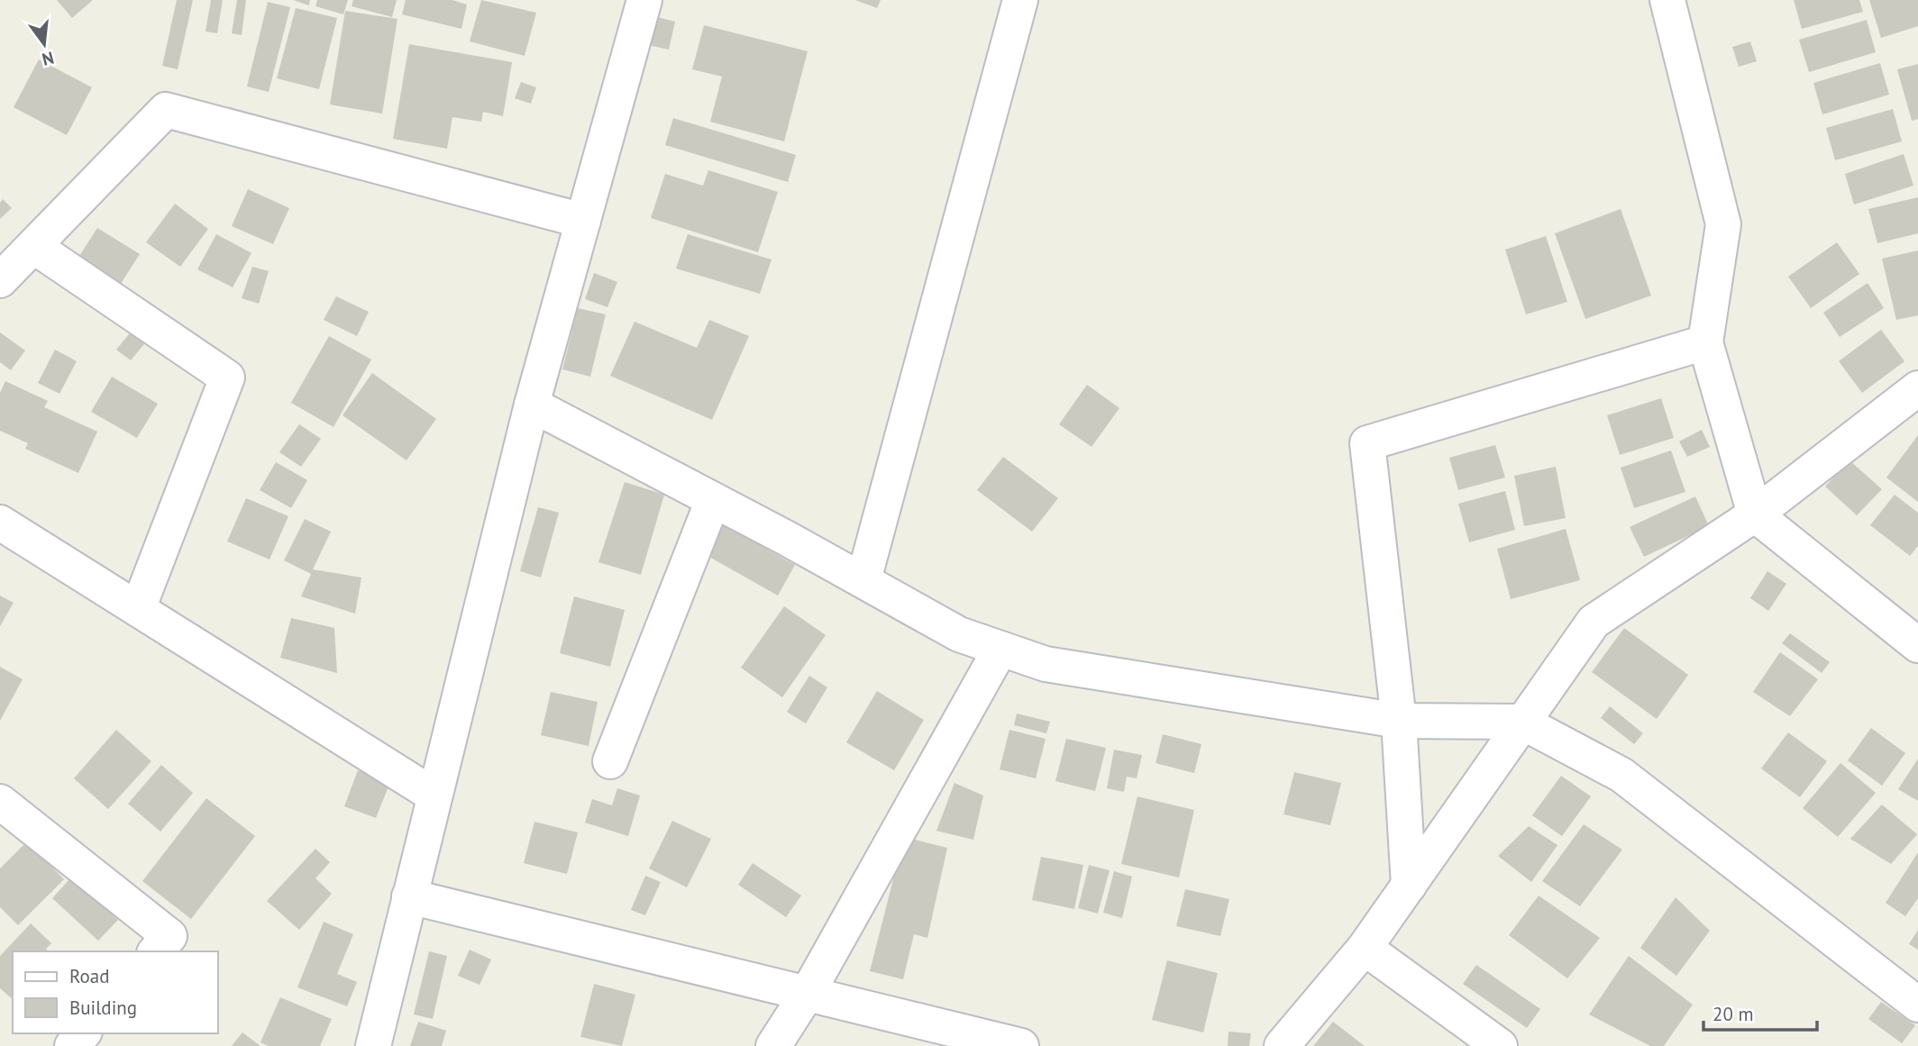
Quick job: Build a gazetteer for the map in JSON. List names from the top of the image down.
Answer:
{
  "legend": ["Road", "Building"],
  "scale_bar": "20 m",
  "north": "bottom"
}
